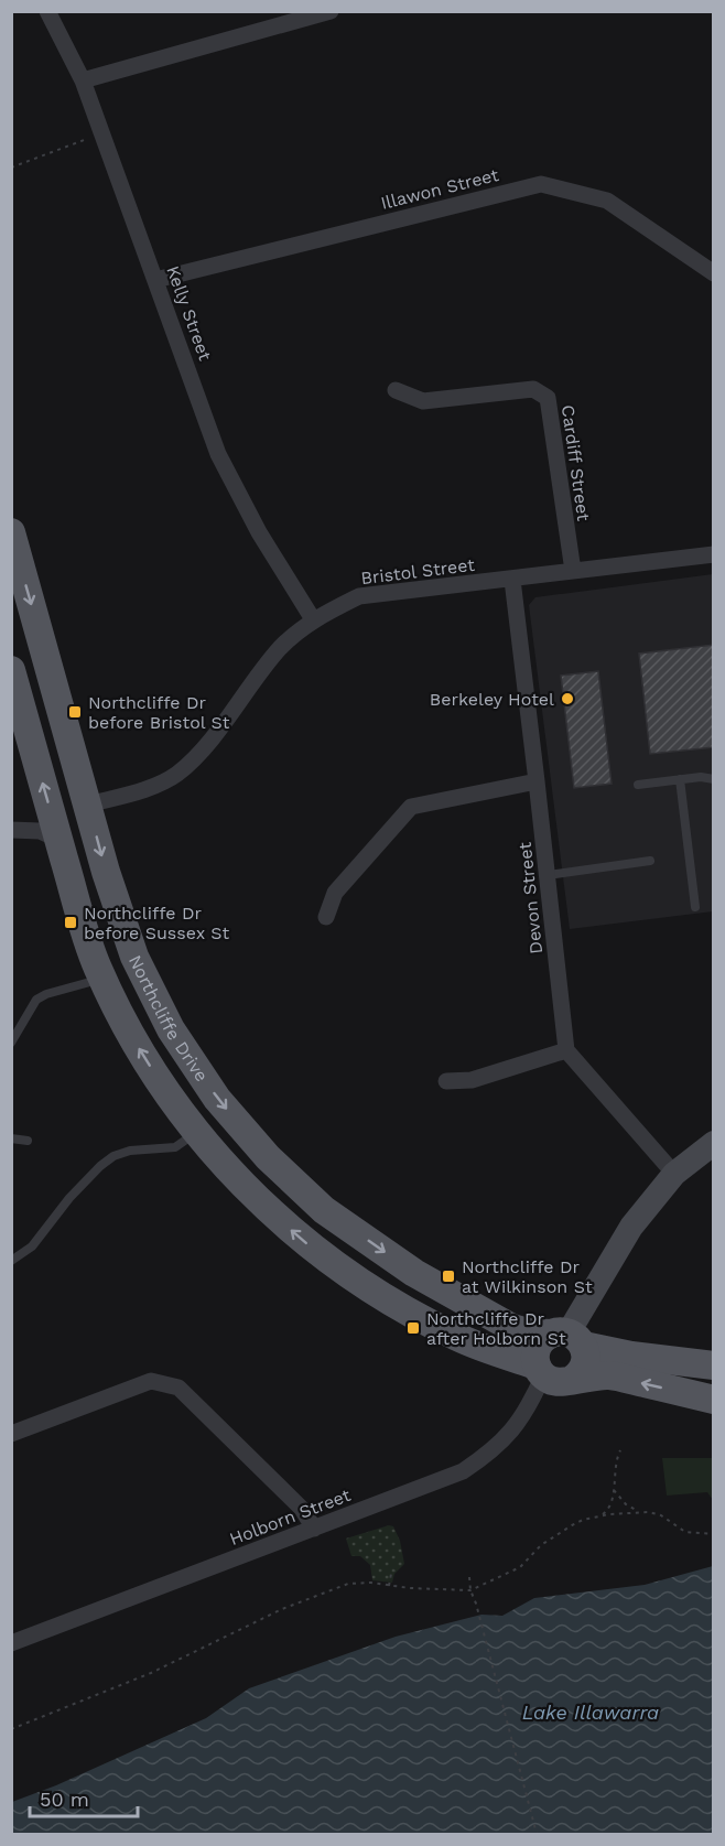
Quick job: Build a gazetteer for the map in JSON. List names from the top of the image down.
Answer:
{
  "streets": {
    "main road": ["Northcliffe Drive"],
    "street": [
      "Illawon Street",
      "Kelly Street",
      "Cardiff Street",
      "Bristol Street",
      "Devon Street",
      "Holborn Street"
    ]
  },
  "crossings": [
    ["Illawon Street", "Kelly Street"],
    ["Kelly Street", "Bristol Street"],
    ["Cardiff Street", "Bristol Street"],
    ["Bristol Street", "Devon Street"],
    ["Bristol Street", "Northcliffe Drive"],
    ["Northcliffe Drive", "Holborn Street"]
  ],
  "water": ["Lake Illawarra"],
  "places": {
    "other": ["Berkeley Hotel"],
    "transit": [
      "Northcliffe Dr before Bristol St",
      "Northcliffe Dr before Sussex St",
      "Northcliffe Dr at Wilkinson St",
      "Northcliffe Dr after Holborn St"
    ]
  },
  "scale_bar": "50 m"
}
